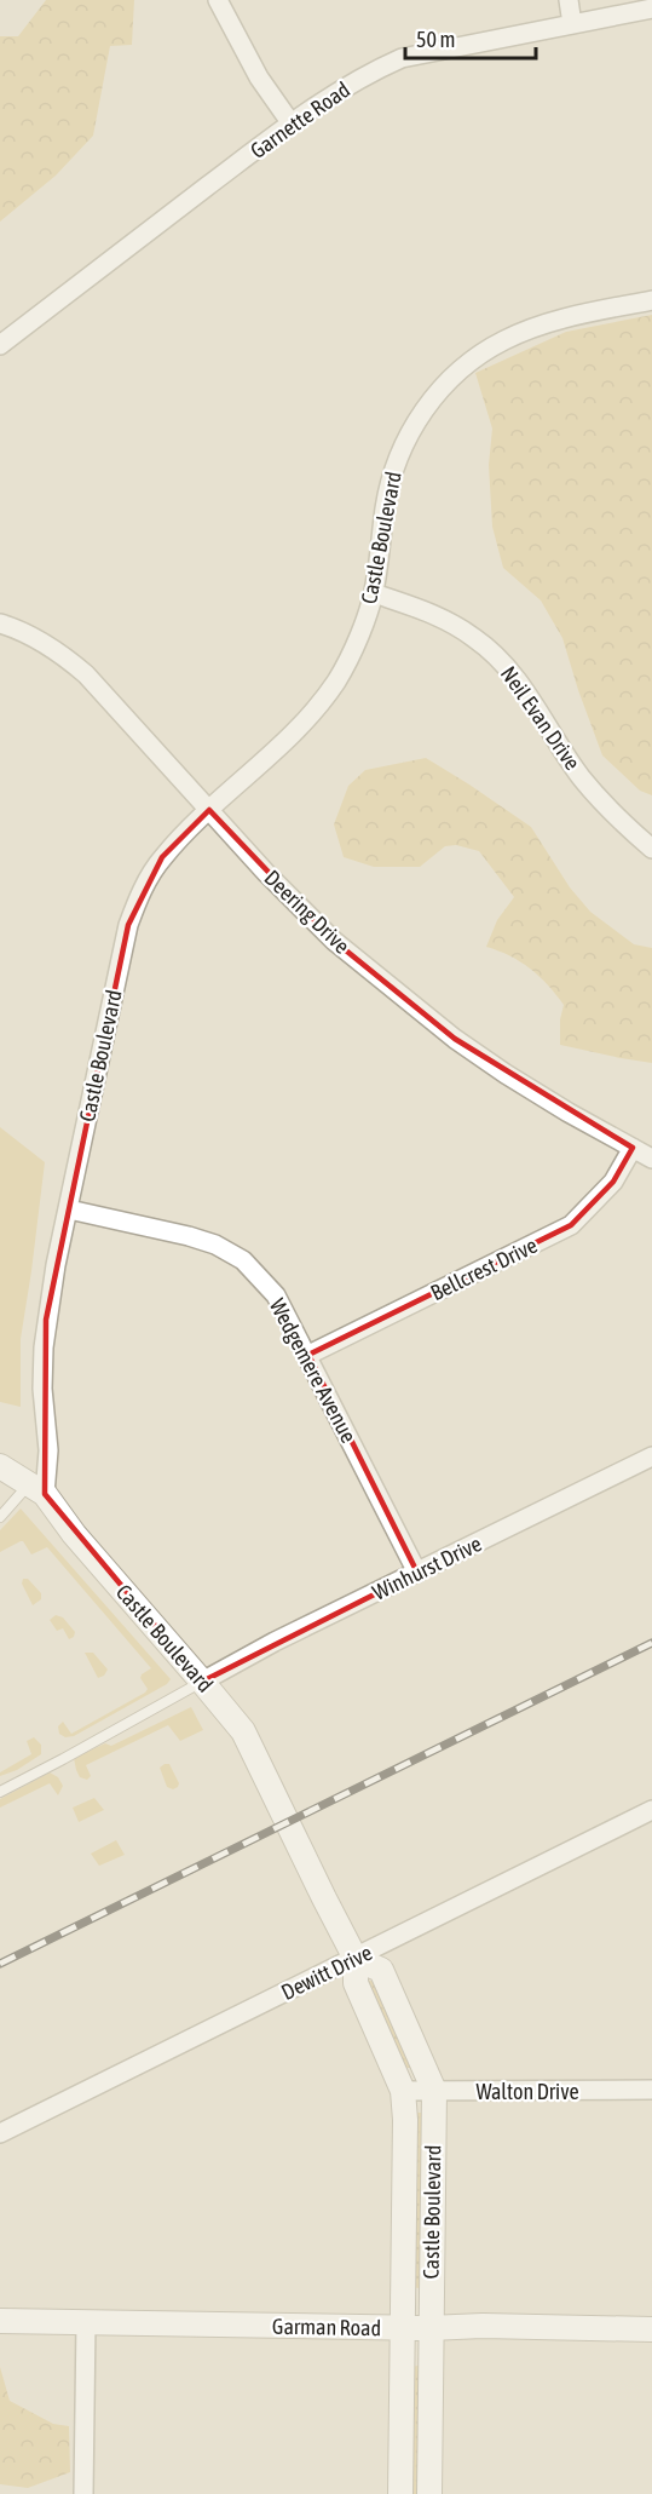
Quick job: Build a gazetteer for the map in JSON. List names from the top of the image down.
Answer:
{
  "streets": {
    "street": [
      "Garnette Road",
      "Castle Boulevard",
      "Neil Evan Drive",
      "Deering Drive",
      "Bellcrest Drive",
      "Wedgemere Avenue",
      "Winhurst Drive",
      "Dewitt Drive",
      "Walton Drive",
      "Garman Road"
    ]
  },
  "crossings": [
    ["Castle Boulevard", "Neil Evan Drive"],
    ["Castle Boulevard", "Deering Drive"],
    ["Castle Boulevard", "Wedgemere Avenue"],
    ["Castle Boulevard", "Winhurst Drive"],
    ["Castle Boulevard", "Dewitt Drive"],
    ["Castle Boulevard", "Walton Drive"],
    ["Castle Boulevard", "Garman Road"],
    ["Deering Drive", "Bellcrest Drive"],
    ["Bellcrest Drive", "Wedgemere Avenue"],
    ["Wedgemere Avenue", "Winhurst Drive"]
  ],
  "scale_bar": "50 m"
}
